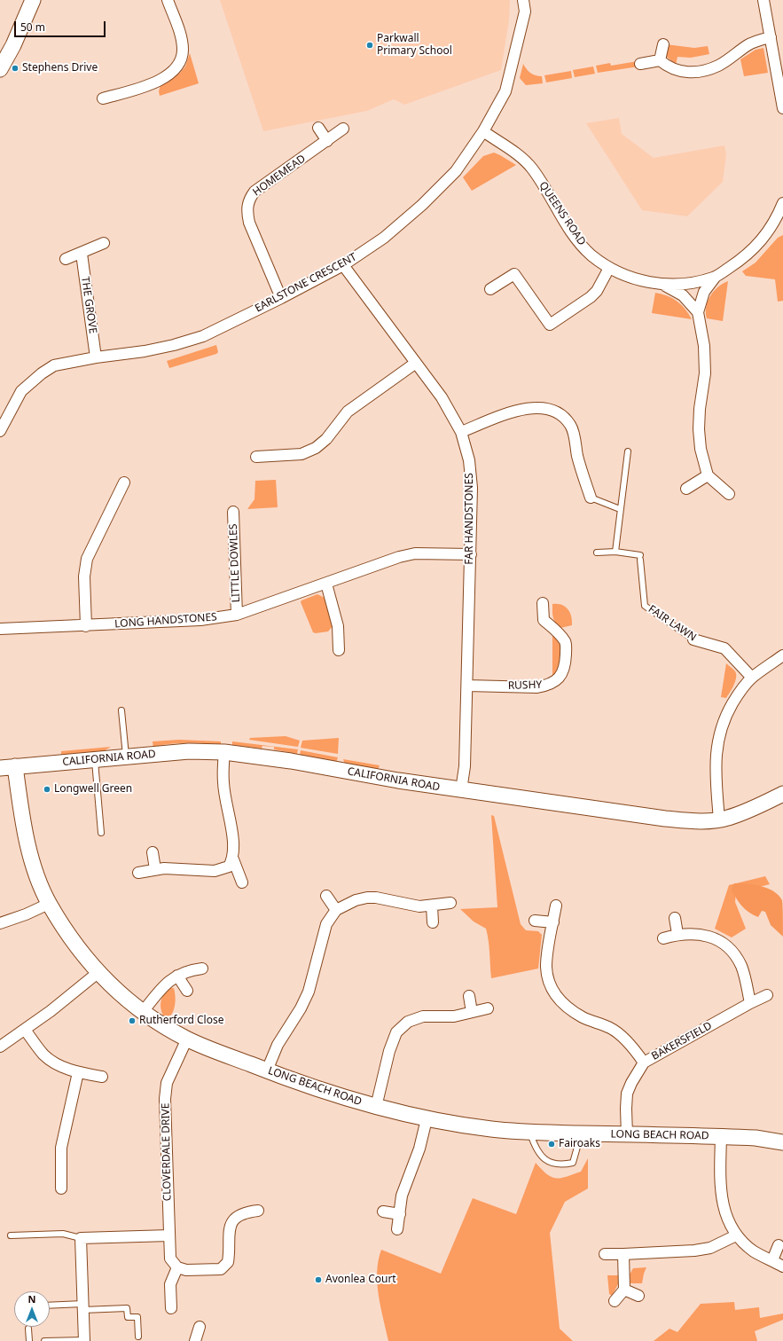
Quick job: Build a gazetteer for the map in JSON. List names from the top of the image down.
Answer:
{
  "streets": {
    "street": [
      "HOMEMEAD",
      "QUEENS ROAD",
      "EARLSTONE CRESCENT",
      "THE GROVE",
      "FAR HANDSTONES",
      "LITTLE DOWLES",
      "LONG HANDSTONES",
      "FAIR LAWN",
      "RUSHY",
      "CALIFORNIA ROAD",
      "BAKERSFIELD",
      "LONG BEACH ROAD",
      "CLOVERDALE DRIVE"
    ]
  },
  "crossings": [
    ["HOMEMEAD", "EARLSTONE CRESCENT"],
    ["QUEENS ROAD", "EARLSTONE CRESCENT"],
    ["EARLSTONE CRESCENT", "THE GROVE"],
    ["EARLSTONE CRESCENT", "FAR HANDSTONES"],
    ["FAR HANDSTONES", "LONG HANDSTONES"],
    ["FAR HANDSTONES", "RUSHY"],
    ["FAR HANDSTONES", "CALIFORNIA ROAD"],
    ["LITTLE DOWLES", "LONG HANDSTONES"],
    ["CALIFORNIA ROAD", "LONG BEACH ROAD"],
    ["BAKERSFIELD", "LONG BEACH ROAD"],
    ["LONG BEACH ROAD", "CLOVERDALE DRIVE"]
  ],
  "places": [
    "Parkwall Primary School",
    "Stephens Drive",
    "Longwell Green",
    "Rutherford Close",
    "Fairoaks",
    "Avonlea Court"
  ],
  "scale_bar": "50 m",
  "north": "top"
}
